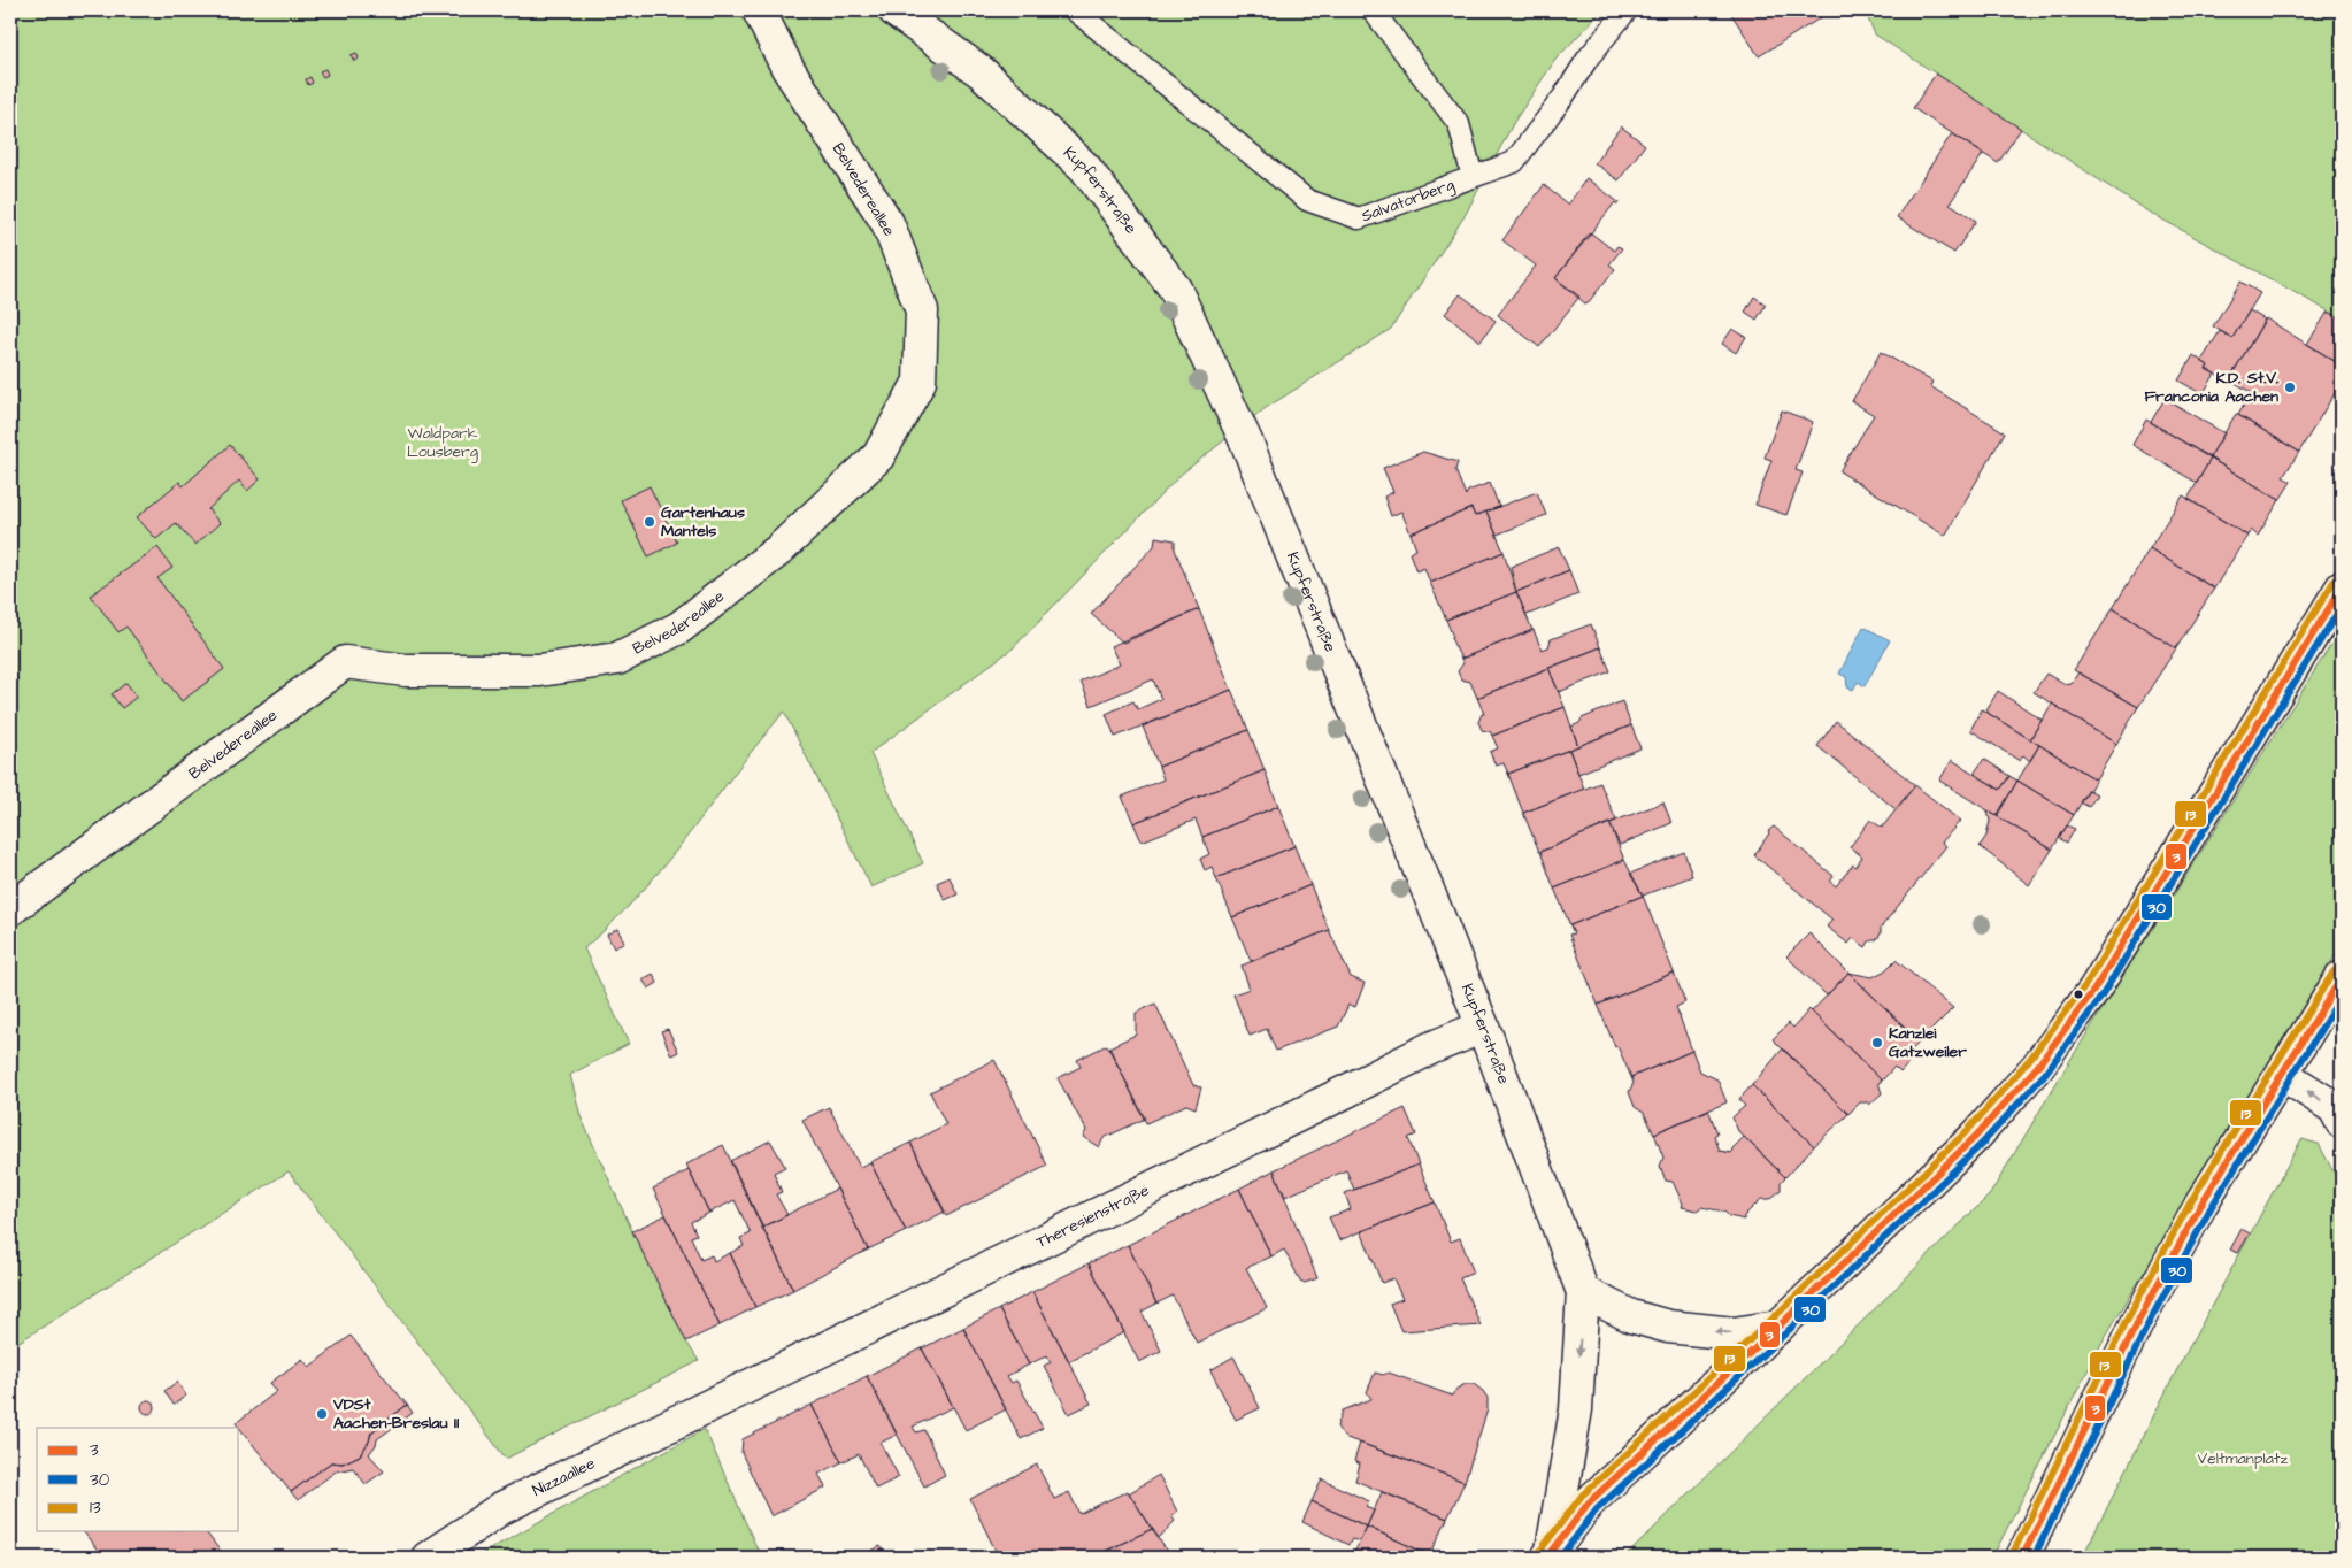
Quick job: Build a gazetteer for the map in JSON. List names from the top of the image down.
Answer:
{
  "streets": {
    "street": [
      "Belvedereallee",
      "Kupferstraße",
      "Theresienstraße",
      "Nizzaallee"
    ],
    "lane": ["Salvatorberg"]
  },
  "crossings": [
    ["Kupferstraße", "Theresienstraße"],
    ["Theresienstraße", "Nizzaallee"]
  ],
  "parks": ["Waldpark Lousberg", "Veltmanplatz"],
  "places": [
    "K.D. St.V. Franconia Aachen",
    "Gartenhaus Mantels",
    "Kanzlei Gatzweiler",
    "VDSt Aachen-Breslau II"
  ],
  "lines": ["transit line 13", "transit line 3", "transit line 30"],
  "legend": ["3", "30", "13"]
}
